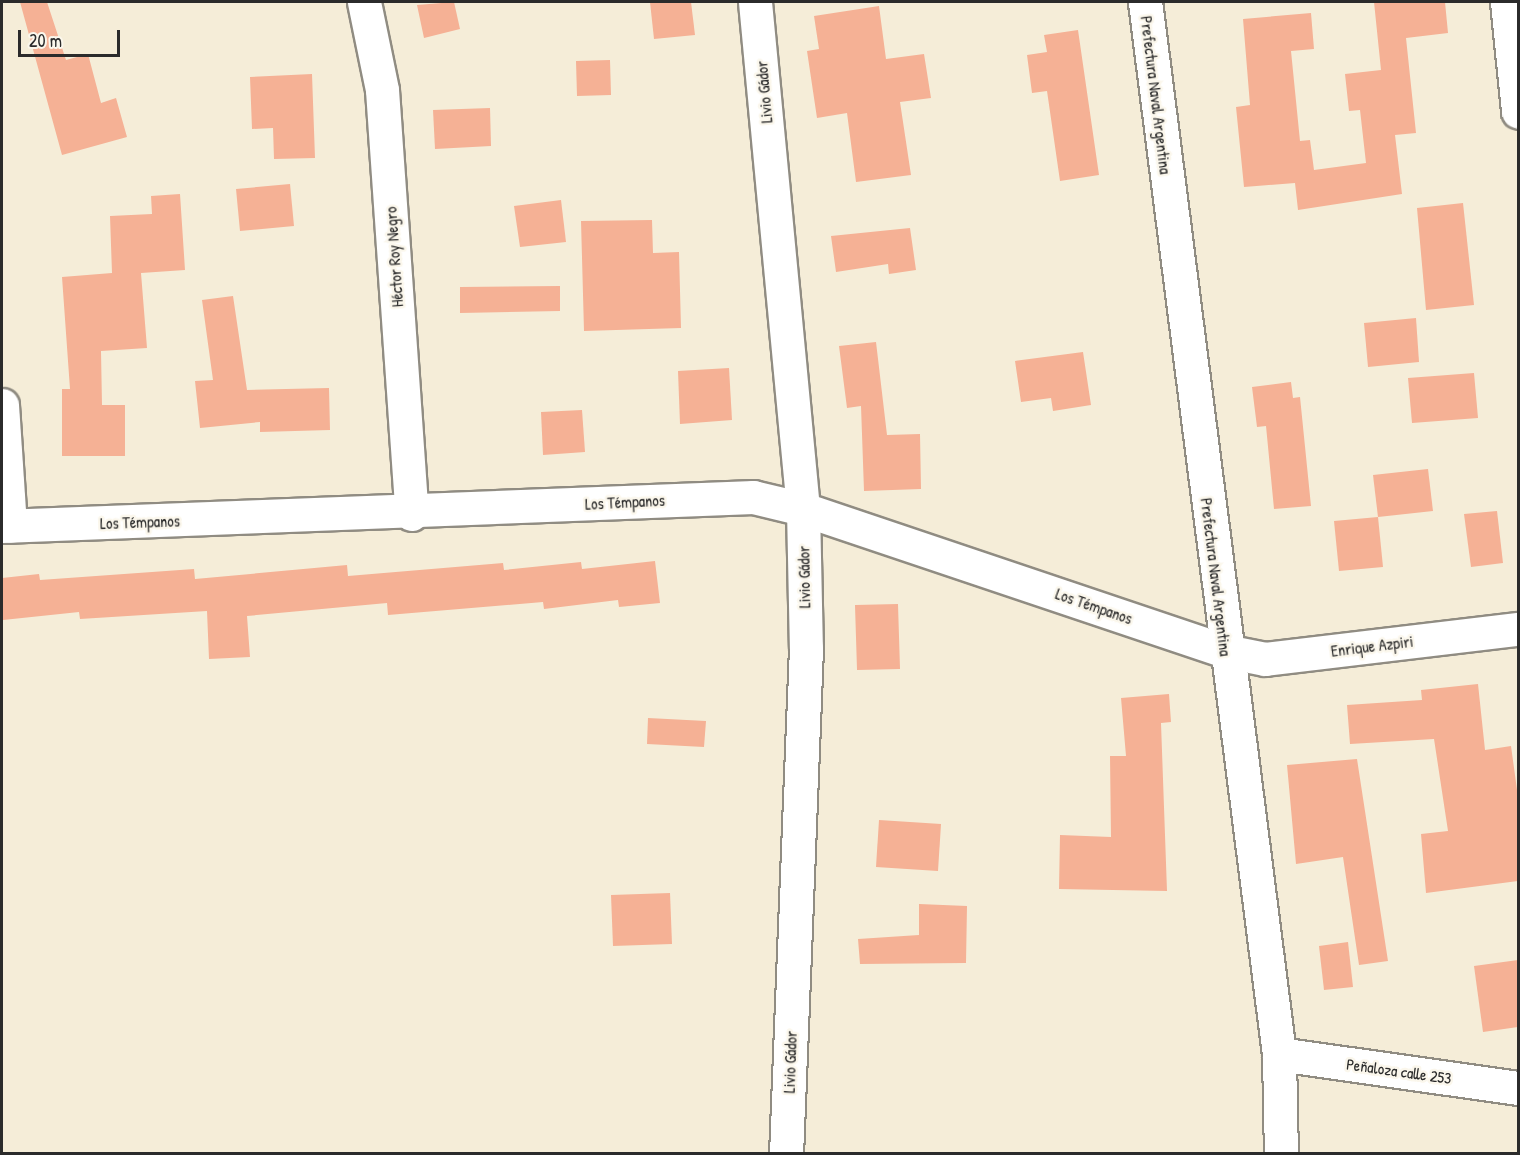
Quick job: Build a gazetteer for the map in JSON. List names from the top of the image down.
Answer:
{
  "streets": {
    "street": [
      "Livio Gádor",
      "Prefectura Naval Argentina",
      "Héctor Roy Negro",
      "Los Témpanos",
      "Enrique Azpiri",
      "Peñaloza calle 253"
    ]
  },
  "crossings": [
    ["Livio Gádor", "Los Témpanos"],
    ["Prefectura Naval Argentina", "Los Témpanos"],
    ["Prefectura Naval Argentina", "Enrique Azpiri"],
    ["Prefectura Naval Argentina", "Peñaloza calle 253"],
    ["Héctor Roy Negro", "Los Témpanos"],
    ["Los Témpanos", "Enrique Azpiri"]
  ],
  "scale_bar": "20 m"
}
